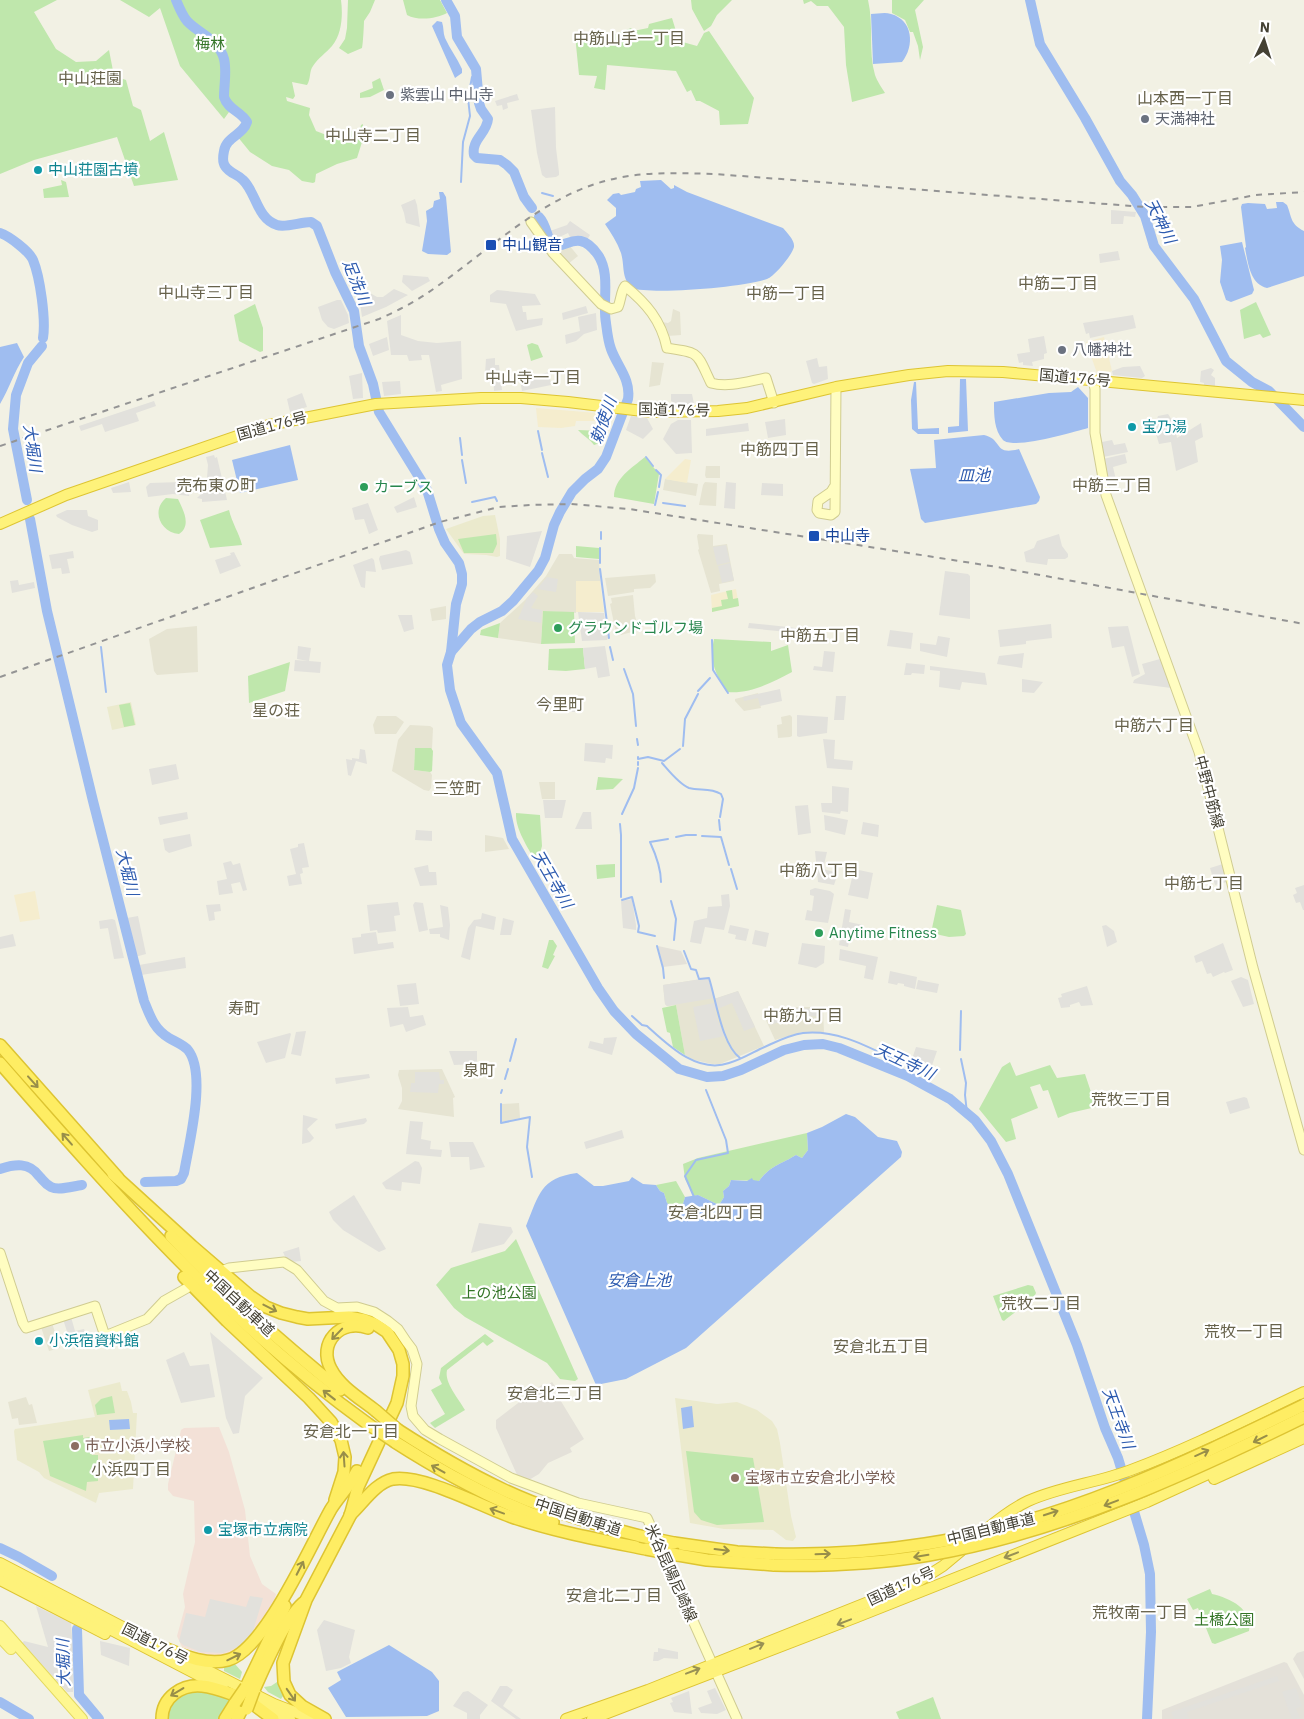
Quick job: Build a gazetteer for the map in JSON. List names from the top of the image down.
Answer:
{
  "streets": {
    "highway": ["国道176号", "中国自動車道"],
    "main road": ["中野中筋線", "米谷昆陽尼崎線"]
  },
  "crossings": [
    ["国道176号", "中野中筋線"],
    ["国道176号", "米谷昆陽尼崎線"]
  ],
  "districts": [
    "中筋山手一丁目",
    "中山荘園",
    "山本西一丁目",
    "中山寺二丁目",
    "中筋二丁目",
    "中山寺三丁目",
    "中筋一丁目",
    "中山寺一丁目",
    "中筋四丁目",
    "売布東の町",
    "中筋三丁目",
    "中筋五丁目",
    "今里町",
    "星の荘",
    "中筋六丁目",
    "三笠町",
    "中筋八丁目",
    "中筋七丁目",
    "寿町",
    "中筋九丁目",
    "泉町",
    "荒牧三丁目",
    "安倉北四丁目",
    "荒牧二丁目",
    "荒牧一丁目",
    "安倉北五丁目",
    "安倉北三丁目",
    "安倉北一丁目",
    "小浜四丁目",
    "安倉北二丁目",
    "荒牧南一丁目"
  ],
  "water": [
    "天神川",
    "足洗川",
    "勅使川",
    "大堀川",
    "皿池",
    "天王寺川",
    "安倉上池"
  ],
  "parks": ["梅林", "上の池公園", "土橋公園"],
  "places": {
    "other": [
      "紫雲山 中山寺",
      "天満神社",
      "中山荘園古墳",
      "八幡神社",
      "宝乃湯",
      "カーブス",
      "グラウンドゴルフ場",
      "Anytime Fitness",
      "小浜宿資料館",
      "市立小浜小学校",
      "宝塚市立安倉北小学校",
      "宝塚市立病院"
    ],
    "transit": ["中山観音", "中山寺"]
  },
  "north": "top"
}
